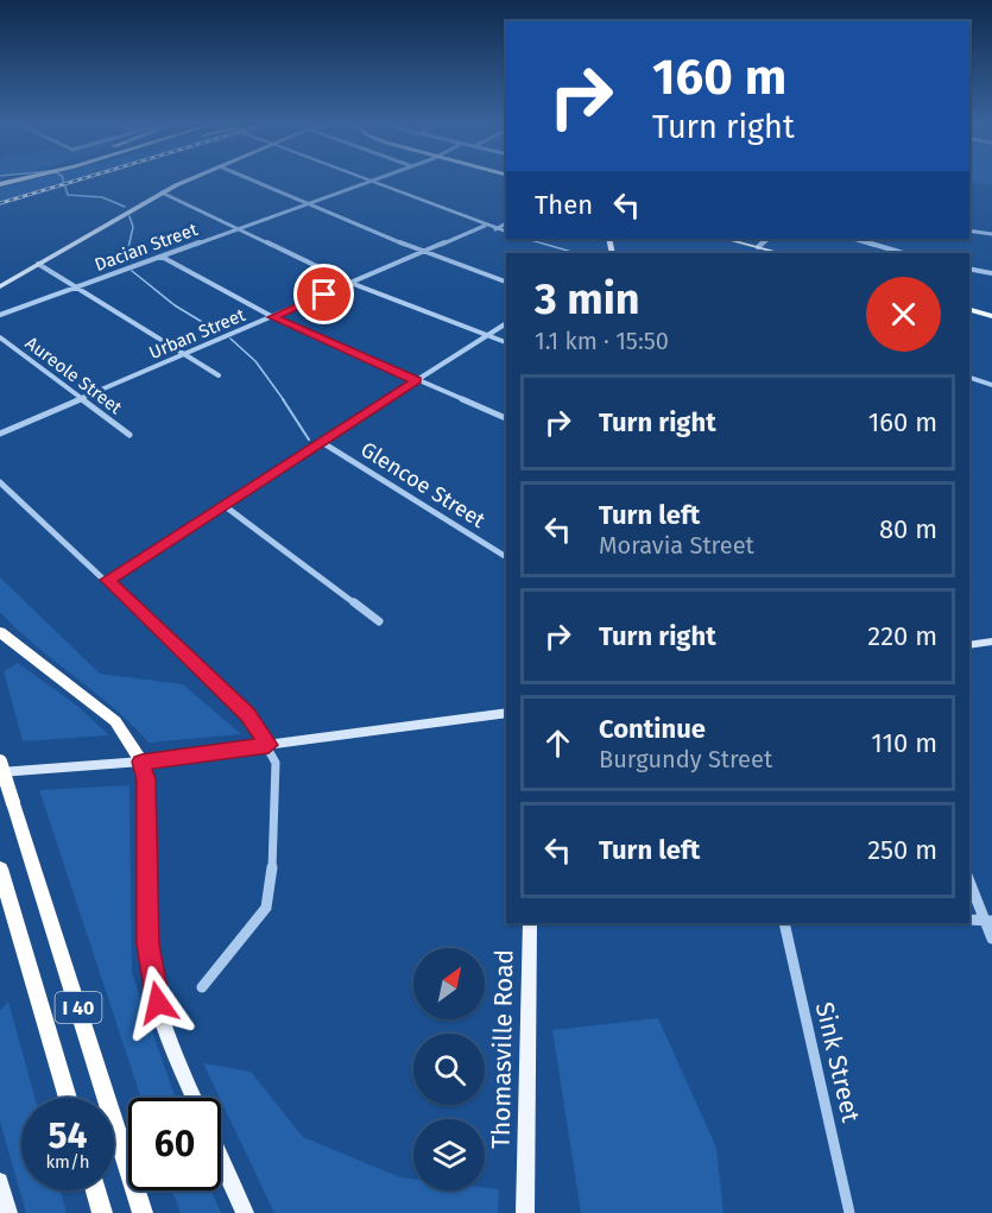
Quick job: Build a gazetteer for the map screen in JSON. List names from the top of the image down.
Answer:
{
  "streets": {
    "highway": ["I 40"],
    "main road": ["Thomasville Road"],
    "street": [
      "Dacian Street",
      "Urban Street",
      "Aureole Street",
      "Glencoe Street",
      "Sink Street"
    ]
  },
  "crossings": [
    ["Urban Street", "Aureole Street"]
  ],
  "north": "top right",
  "page": {
    "turn": ["160 m", "Turn right"],
    "then": "Then",
    "heading": ["3 min", "1.1 km · 15:50"],
    "list": [
      {
        "name": "Turn right",
        "value": "160 m"
      },
      {
        "name": "Turn left",
        "note": "Moravia Street",
        "value": "80 m"
      },
      {
        "name": "Turn right",
        "value": "220 m"
      },
      {
        "name": "Continue",
        "note": "Burgundy Street",
        "value": "110 m"
      },
      {
        "name": "Turn left",
        "value": "250 m"
      }
    ],
    "speed": "54 km/h",
    "limit": "60"
  }
}
